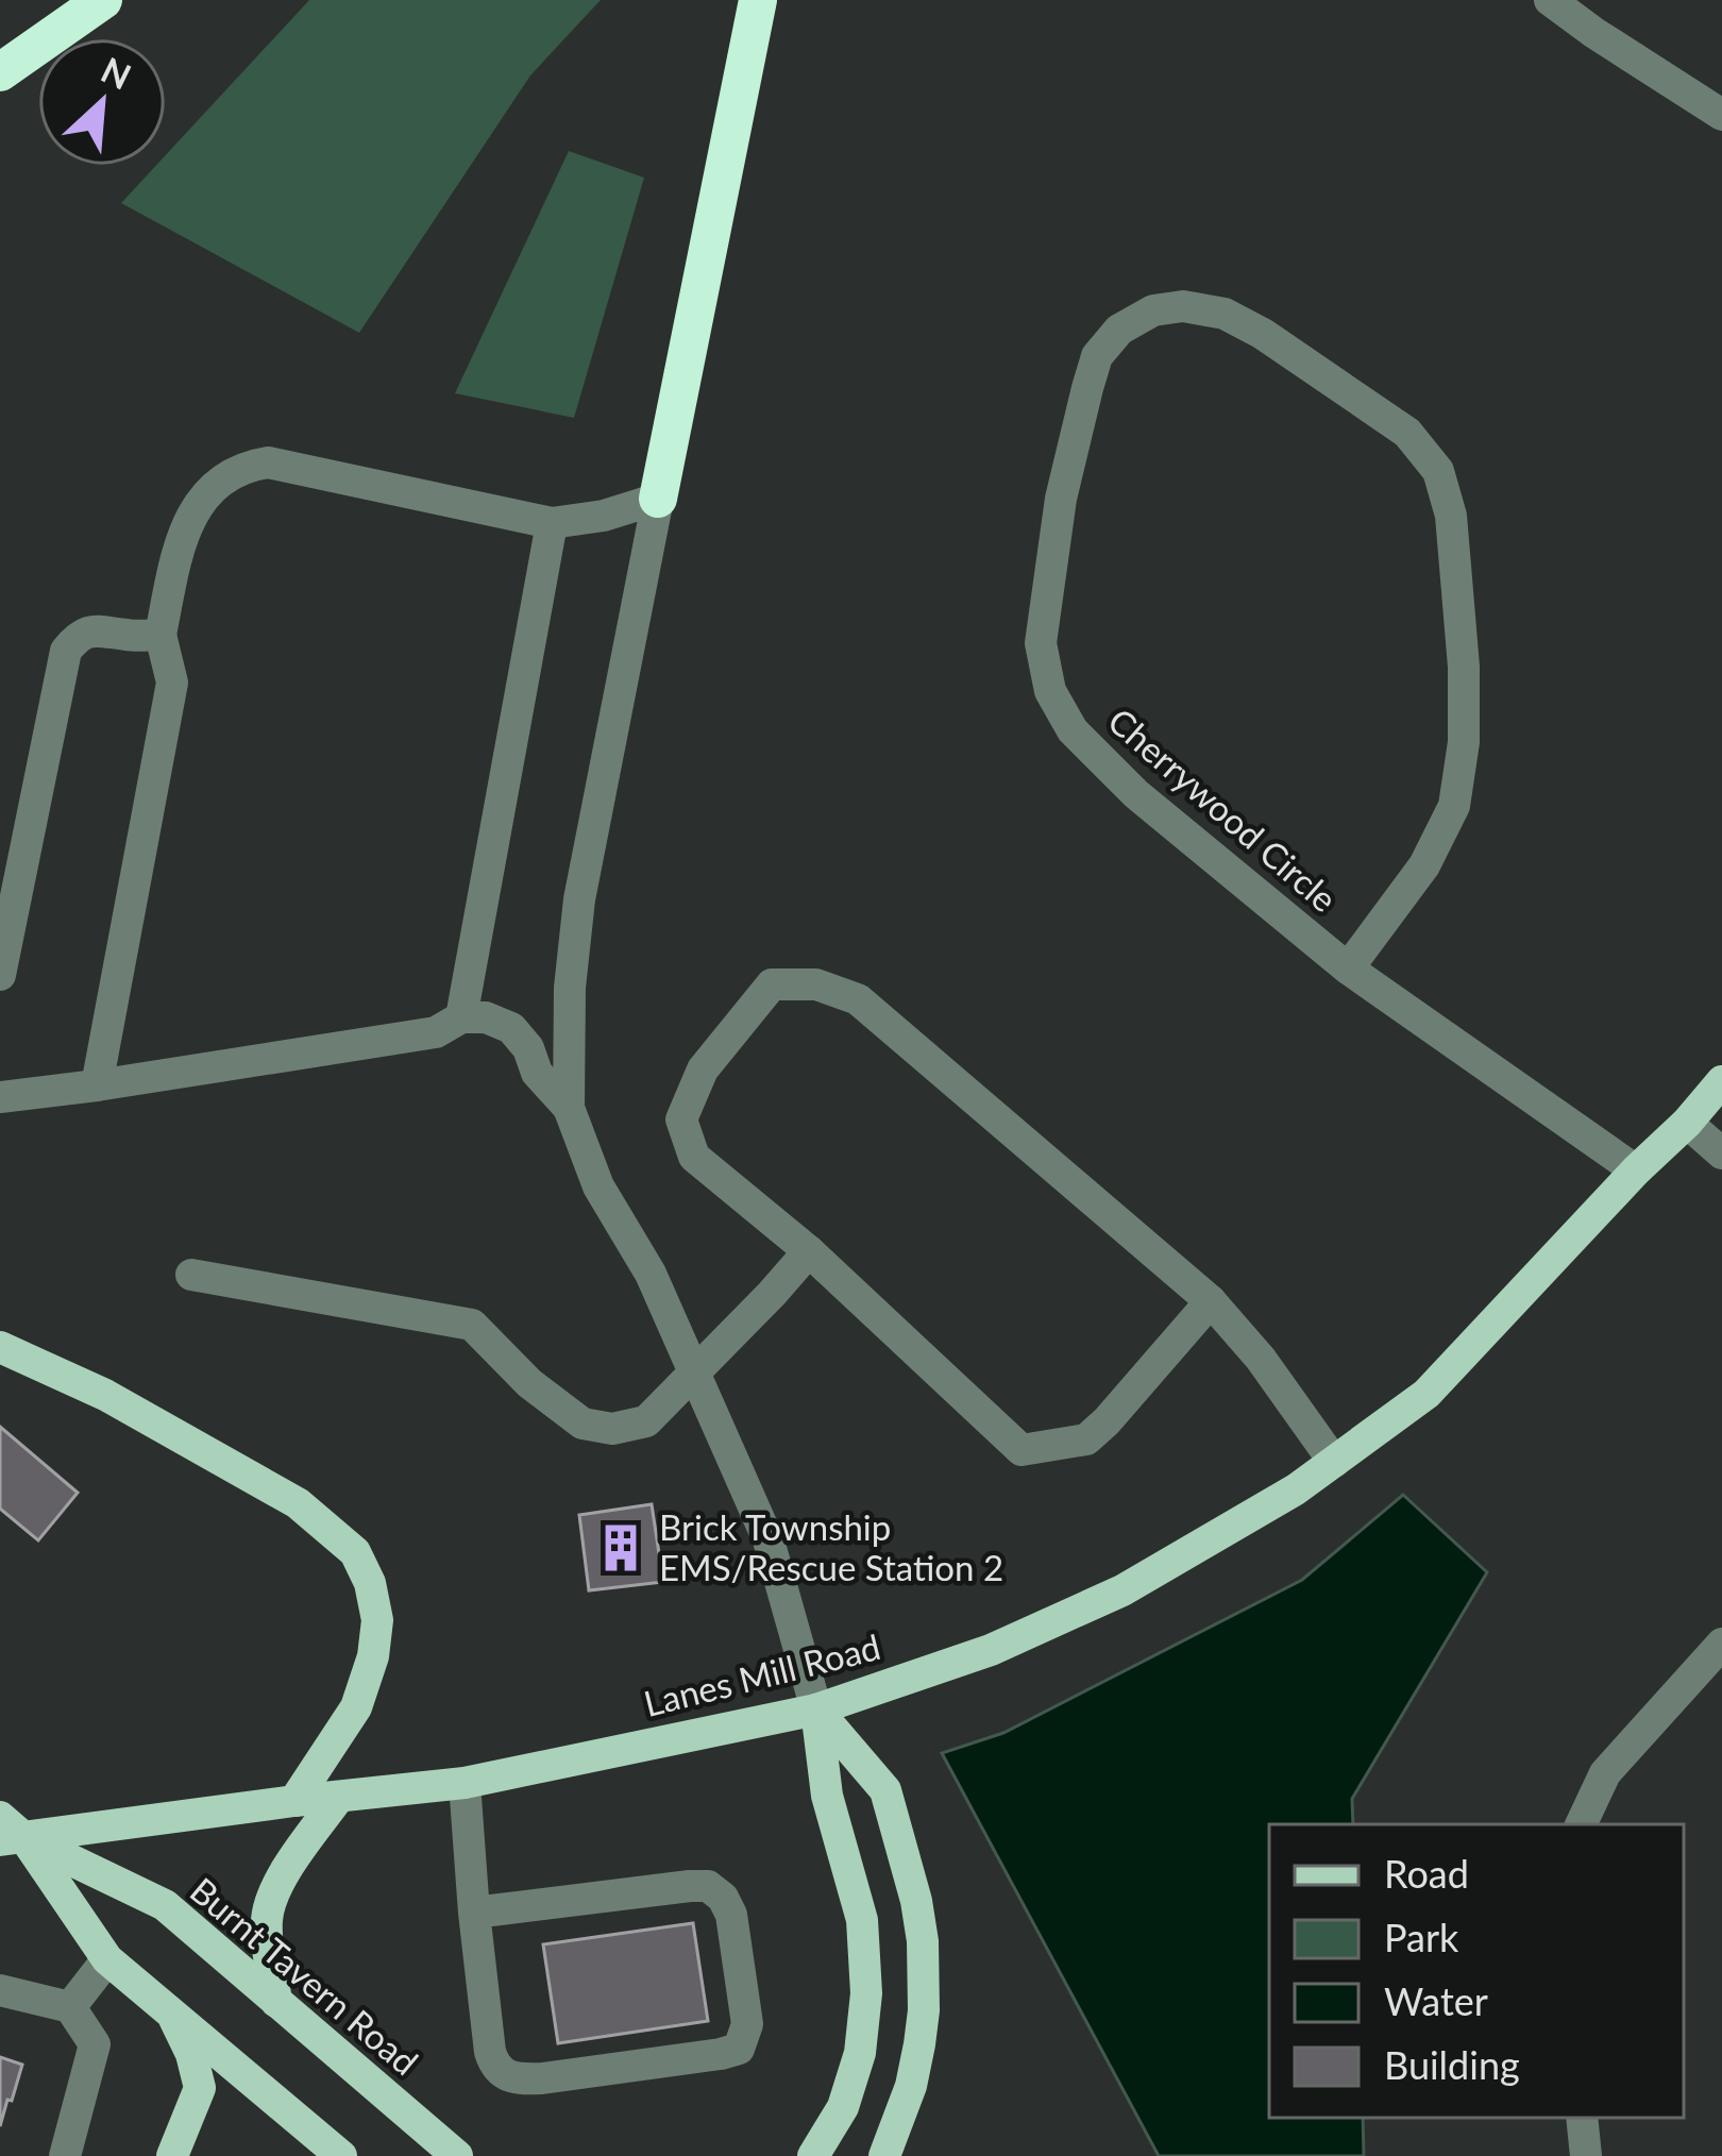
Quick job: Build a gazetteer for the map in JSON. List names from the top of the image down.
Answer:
{
  "streets": {
    "main road": ["Lanes Mill Road", "Burnt Tavern Road"],
    "street": ["Cherrywood Circle"]
  },
  "crossings": [
    ["Cherrywood Circle", "Lanes Mill Road"],
    ["Lanes Mill Road", "Burnt Tavern Road"]
  ],
  "places": {
    "building": ["Brick Township EMS/Rescue Station 2"]
  },
  "legend": [
    "Road",
    "Park",
    "Water",
    "Building"
  ],
  "north": "top right"
}
